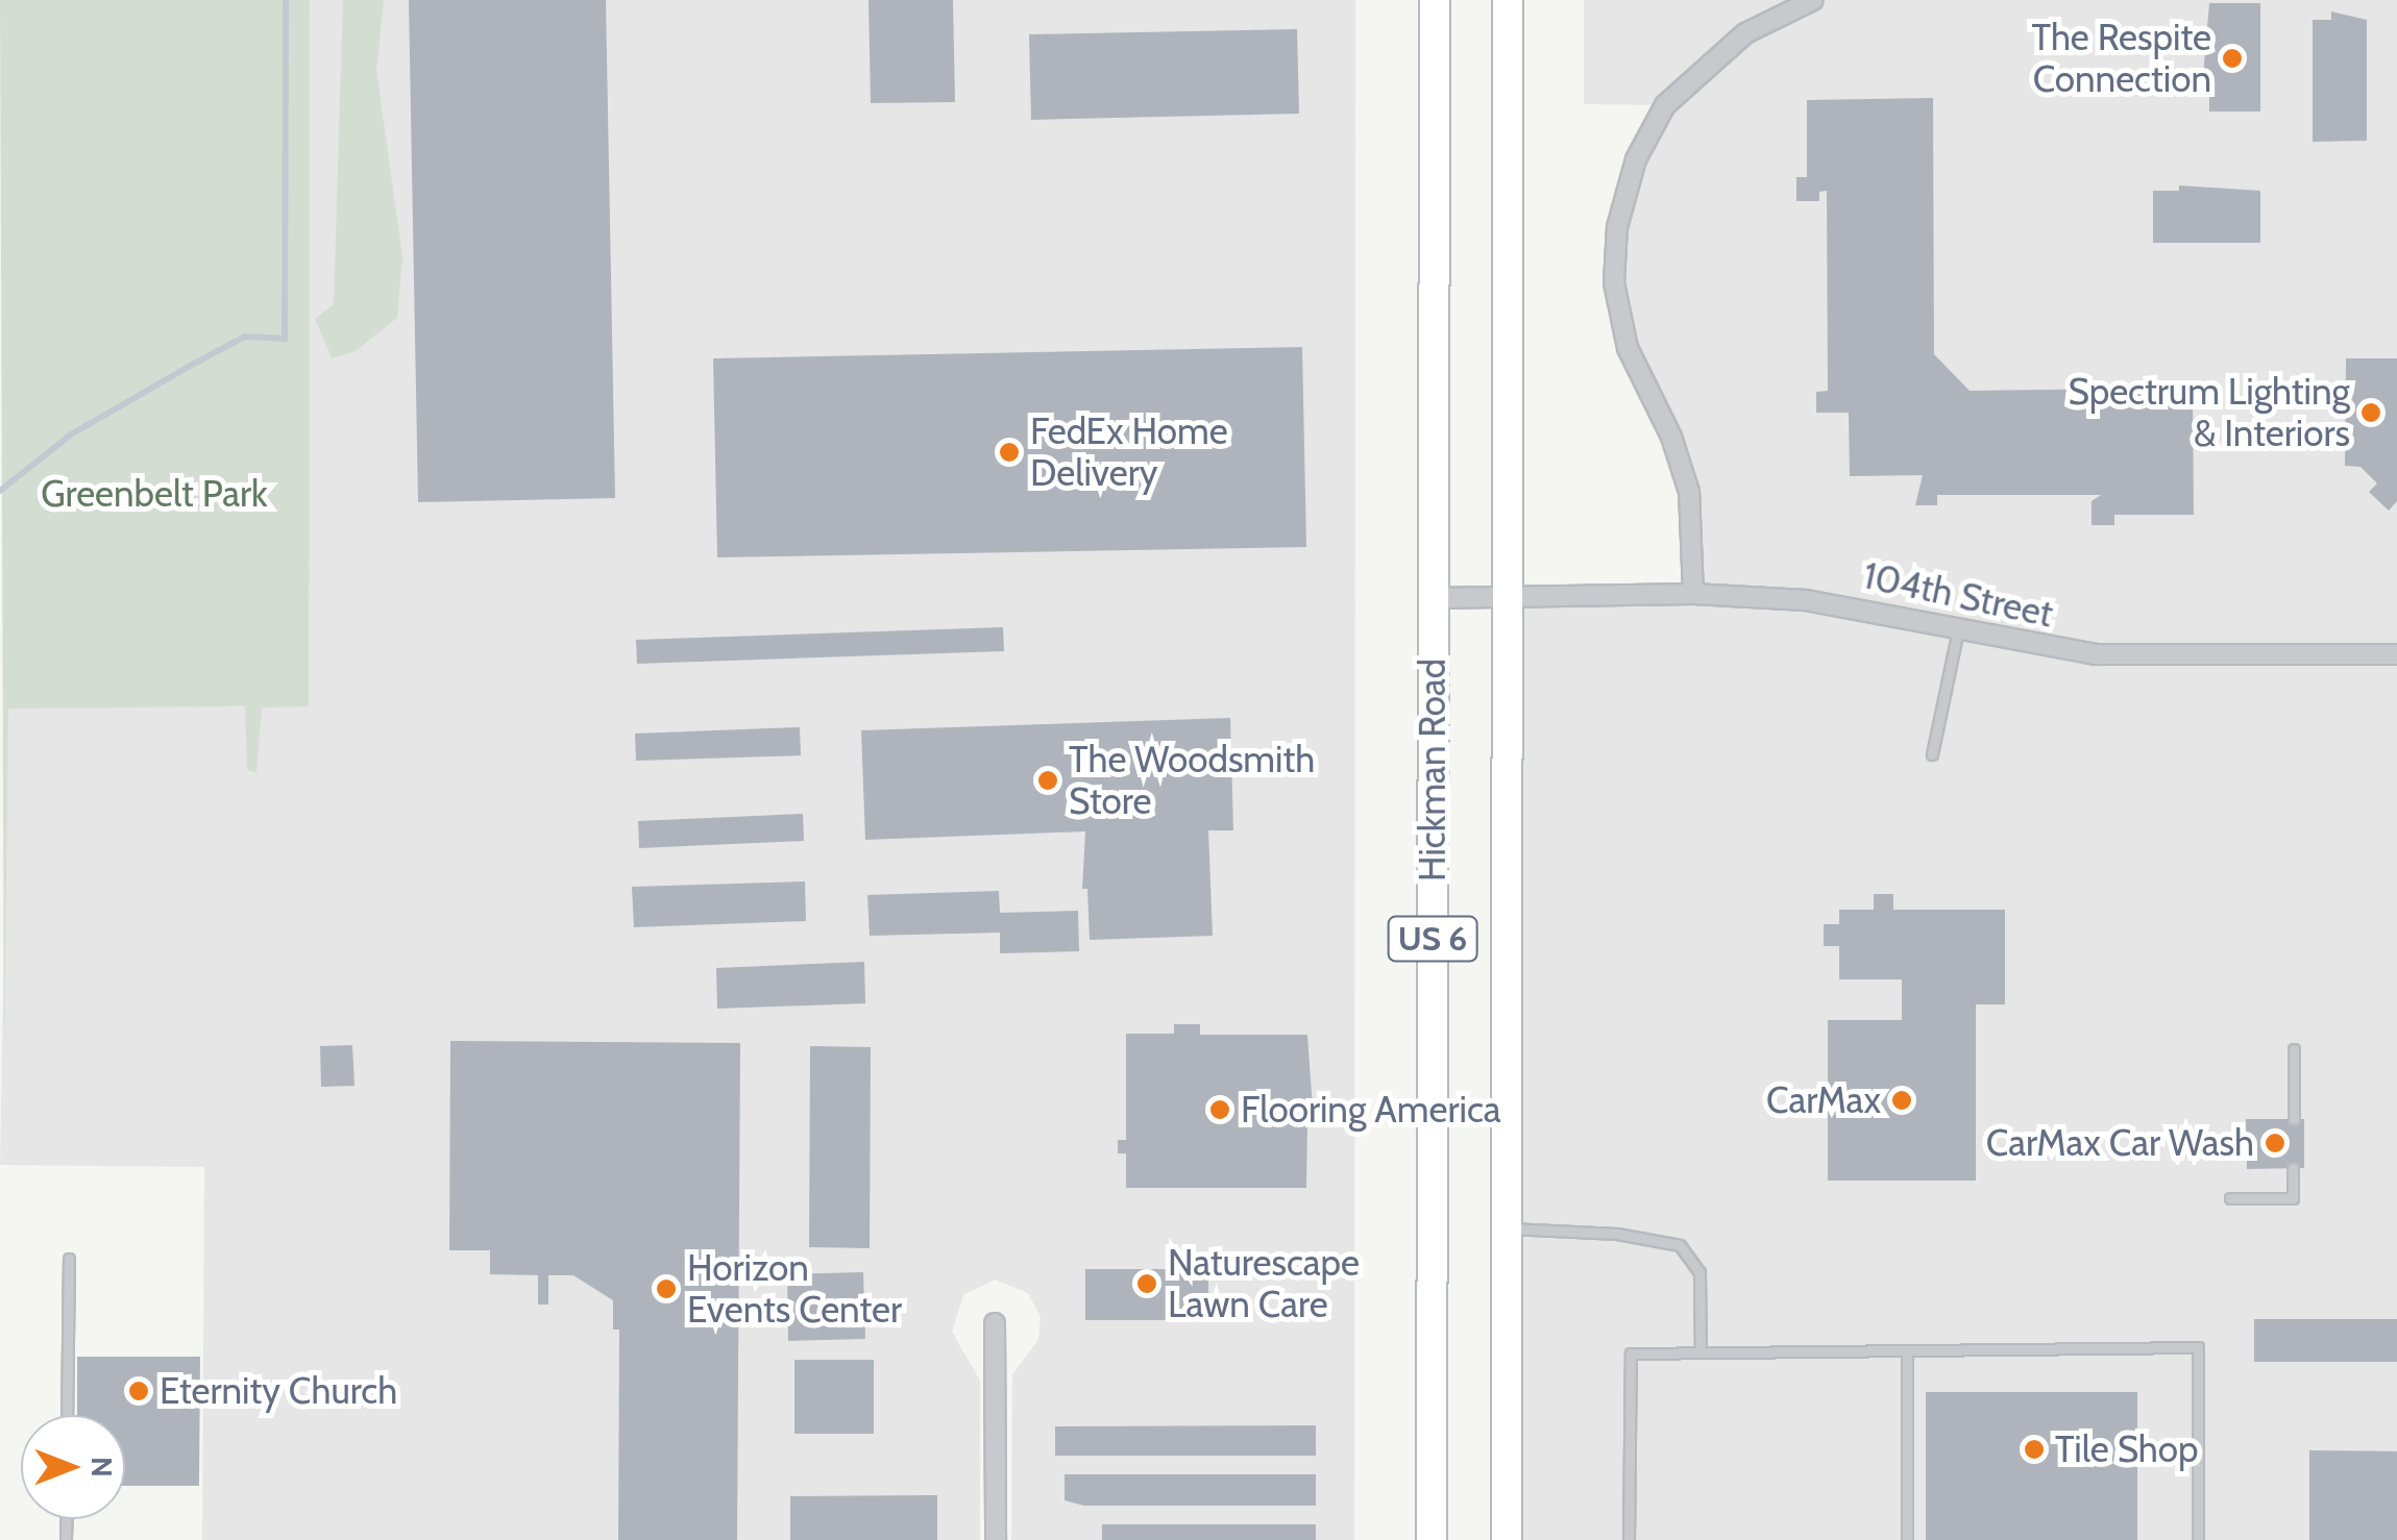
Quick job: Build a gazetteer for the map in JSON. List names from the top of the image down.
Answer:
{
  "streets": {
    "main road": ["Hickman Road", "US 6"],
    "street": ["104th Street"]
  },
  "crossings": [
    ["104th Street", "Hickman Road"]
  ],
  "parks": ["Greenbelt Park"],
  "places": [
    "The Respite Connection",
    "Spectrum Lighting & Interiors",
    "FedEx Home Delivery",
    "The Woodsmith Store",
    "CarMax",
    "Flooring America",
    "CarMax Car Wash",
    "Naturescape Lawn Care",
    "Horizon Events Center",
    "Eternity Church",
    "Tile Shop"
  ],
  "north": "right"
}
